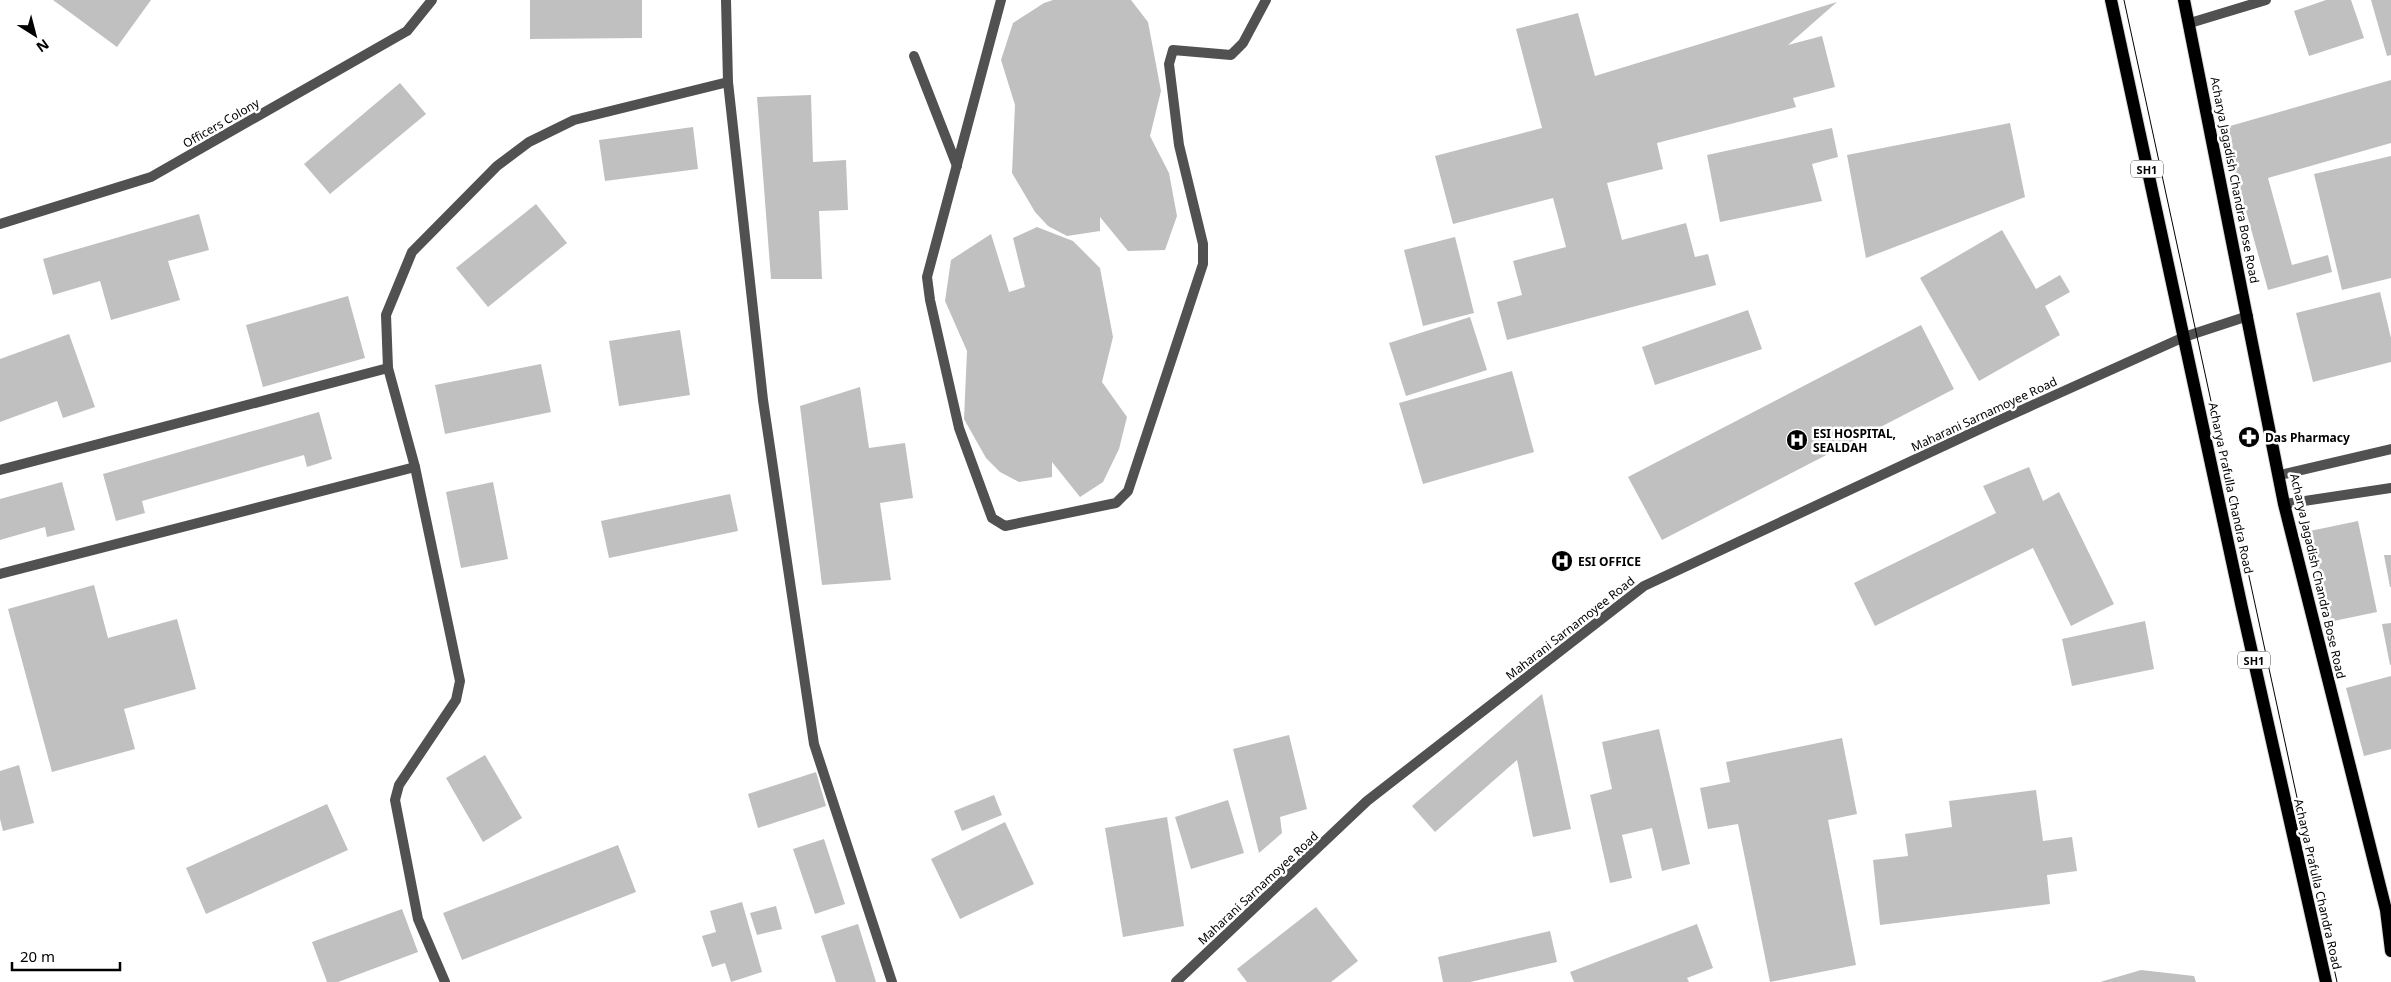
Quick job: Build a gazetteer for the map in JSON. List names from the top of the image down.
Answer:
{
  "streets": {
    "main road": ["SH1", "Acharya Jagadish Chandra Bose Road", "Acharya Prafulla Chandra Road"],
    "street": ["Officers Colony", "Maharani Sarnamoyee Road"]
  },
  "crossings": [
    ["Acharya Jagadish Chandra Bose Road", "Maharani Sarnamoyee Road"],
    ["Maharani Sarnamoyee Road", "Acharya Prafulla Chandra Road"]
  ],
  "places": {
    "pharmacy": ["Das Pharmacy"],
    "hospital": ["ESI HOSPITAL, SEALDAH", "ESI OFFICE"]
  },
  "scale_bar": "20 m",
  "north": "bottom right"
}
